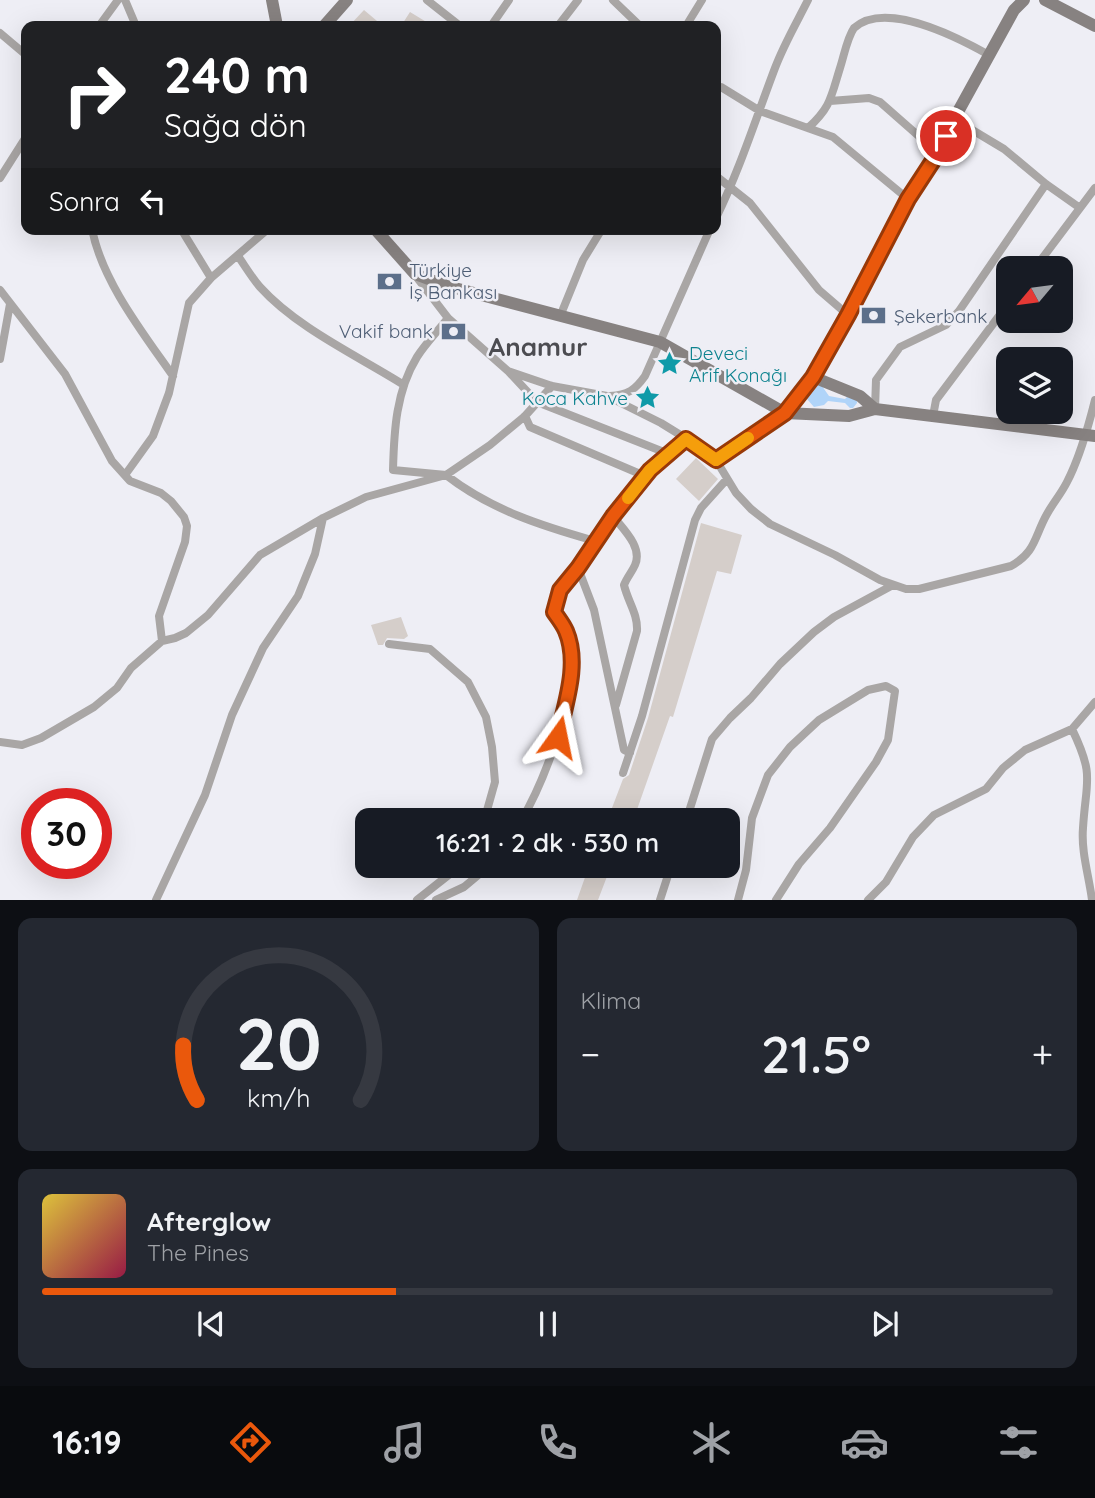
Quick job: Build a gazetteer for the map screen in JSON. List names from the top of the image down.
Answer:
{
  "districts": ["Anamur"],
  "places": {
    "bank": ["Türkiye İş Bankası", "Şekerbank", "Vakif bank"],
    "place": ["Deveci Arif Konağı", "Koca Kahve"]
  },
  "north": "bottom left",
  "page": {
    "turn": ["240 m", "Sağa dön"],
    "then": "Sonra",
    "limit": "30",
    "trip": "16:21 · 2 dk · 530 m",
    "tile": "Klima",
    "heat": ["−", "21.5°", "+"],
    "song": ["Afterglow", "The Pines"],
    "tabs": "16:19",
    "gauge": ["20", "km/h"]
  }
}
